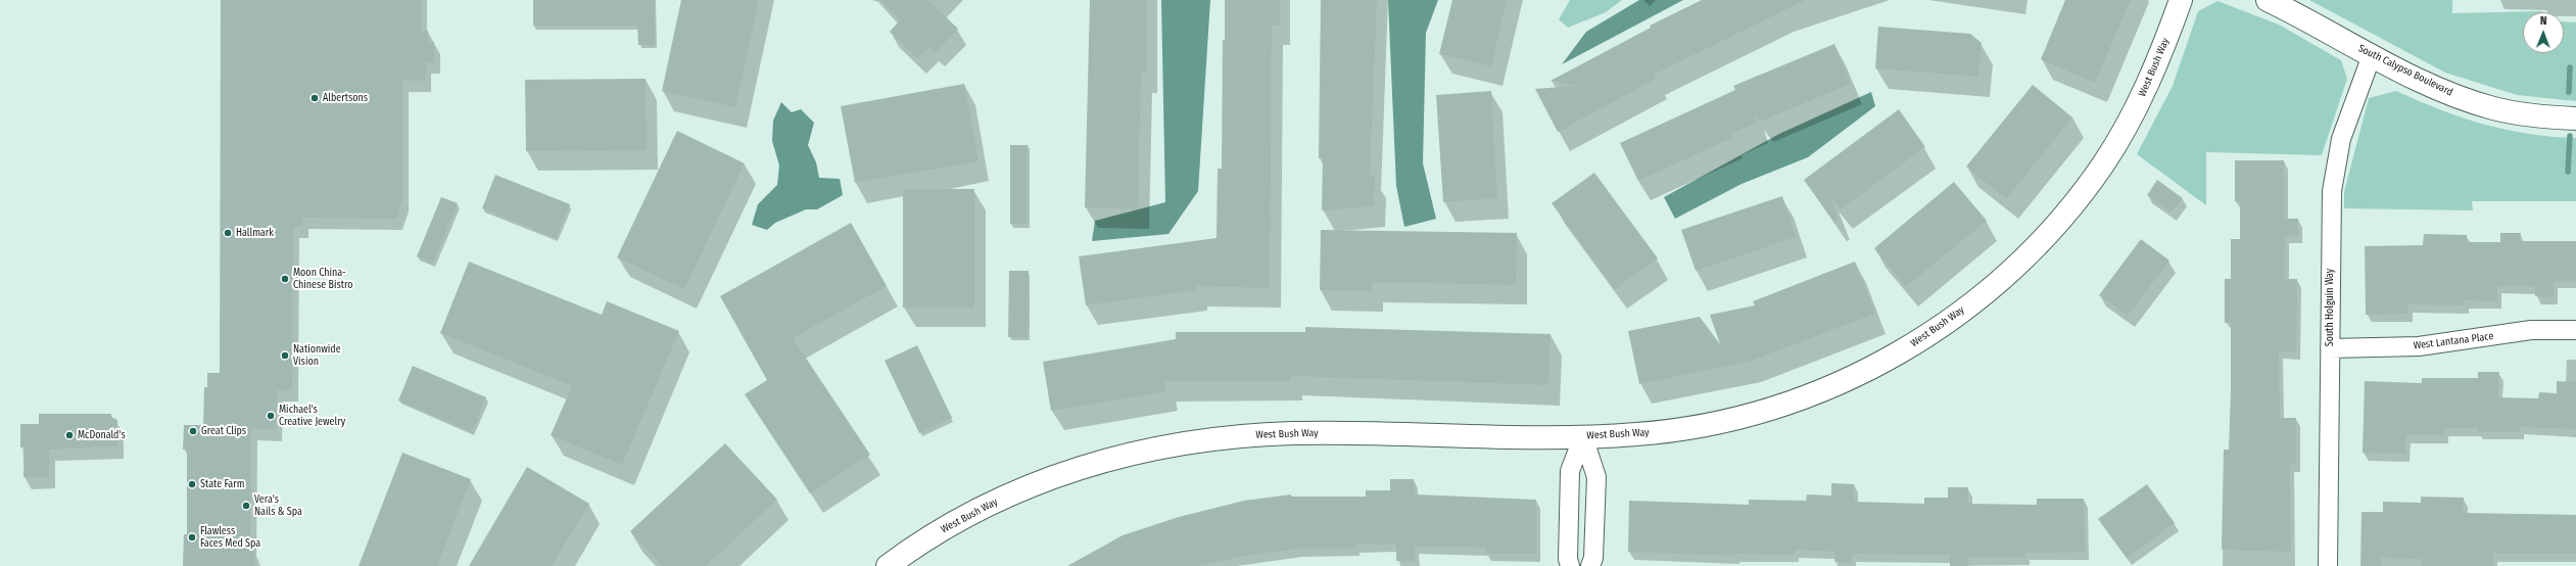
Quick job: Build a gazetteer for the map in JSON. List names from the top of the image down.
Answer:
{
  "streets": {
    "street": [
      "West Bush Way",
      "South Calypso Boulevard",
      "South Holguin Way",
      "West Lantana Place"
    ]
  },
  "crossings": [
    ["South Calypso Boulevard", "South Holguin Way"],
    ["South Holguin Way", "West Lantana Place"]
  ],
  "places": [
    "Albertsons",
    "Hallmark",
    "Moon China- Chinese Bistro",
    "Nationwide Vision",
    "Michael's Creative Jewelry",
    "Great Clips",
    "McDonald's",
    "State Farm",
    "Vera's Nails & Spa",
    "Flawless Faces Med Spa"
  ],
  "north": "top"
}
